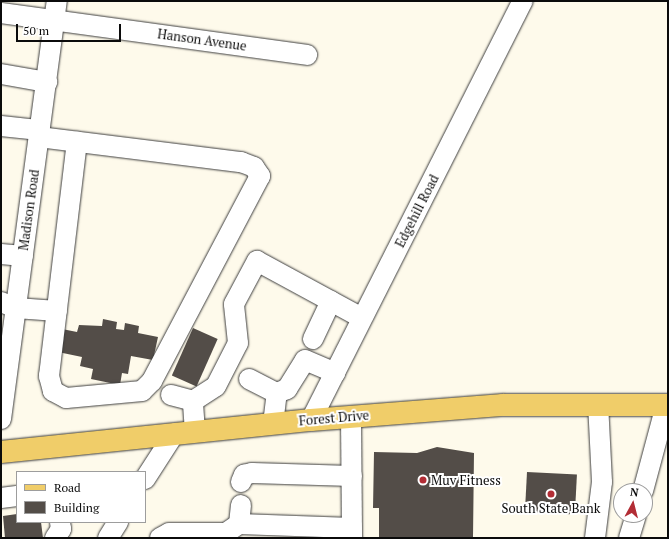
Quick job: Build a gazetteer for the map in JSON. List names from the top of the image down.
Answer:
{
  "streets": {
    "main road": ["Forest Drive"],
    "street": ["Hanson Avenue", "Madison Road", "Edgehill Road"]
  },
  "crossings": [
    ["Hanson Avenue", "Madison Road"],
    ["Edgehill Road", "Forest Drive"]
  ],
  "places": ["Muv Fitness", "South State Bank"],
  "legend": ["Road", "Building"],
  "scale_bar": "50 m",
  "north": "top"
}
